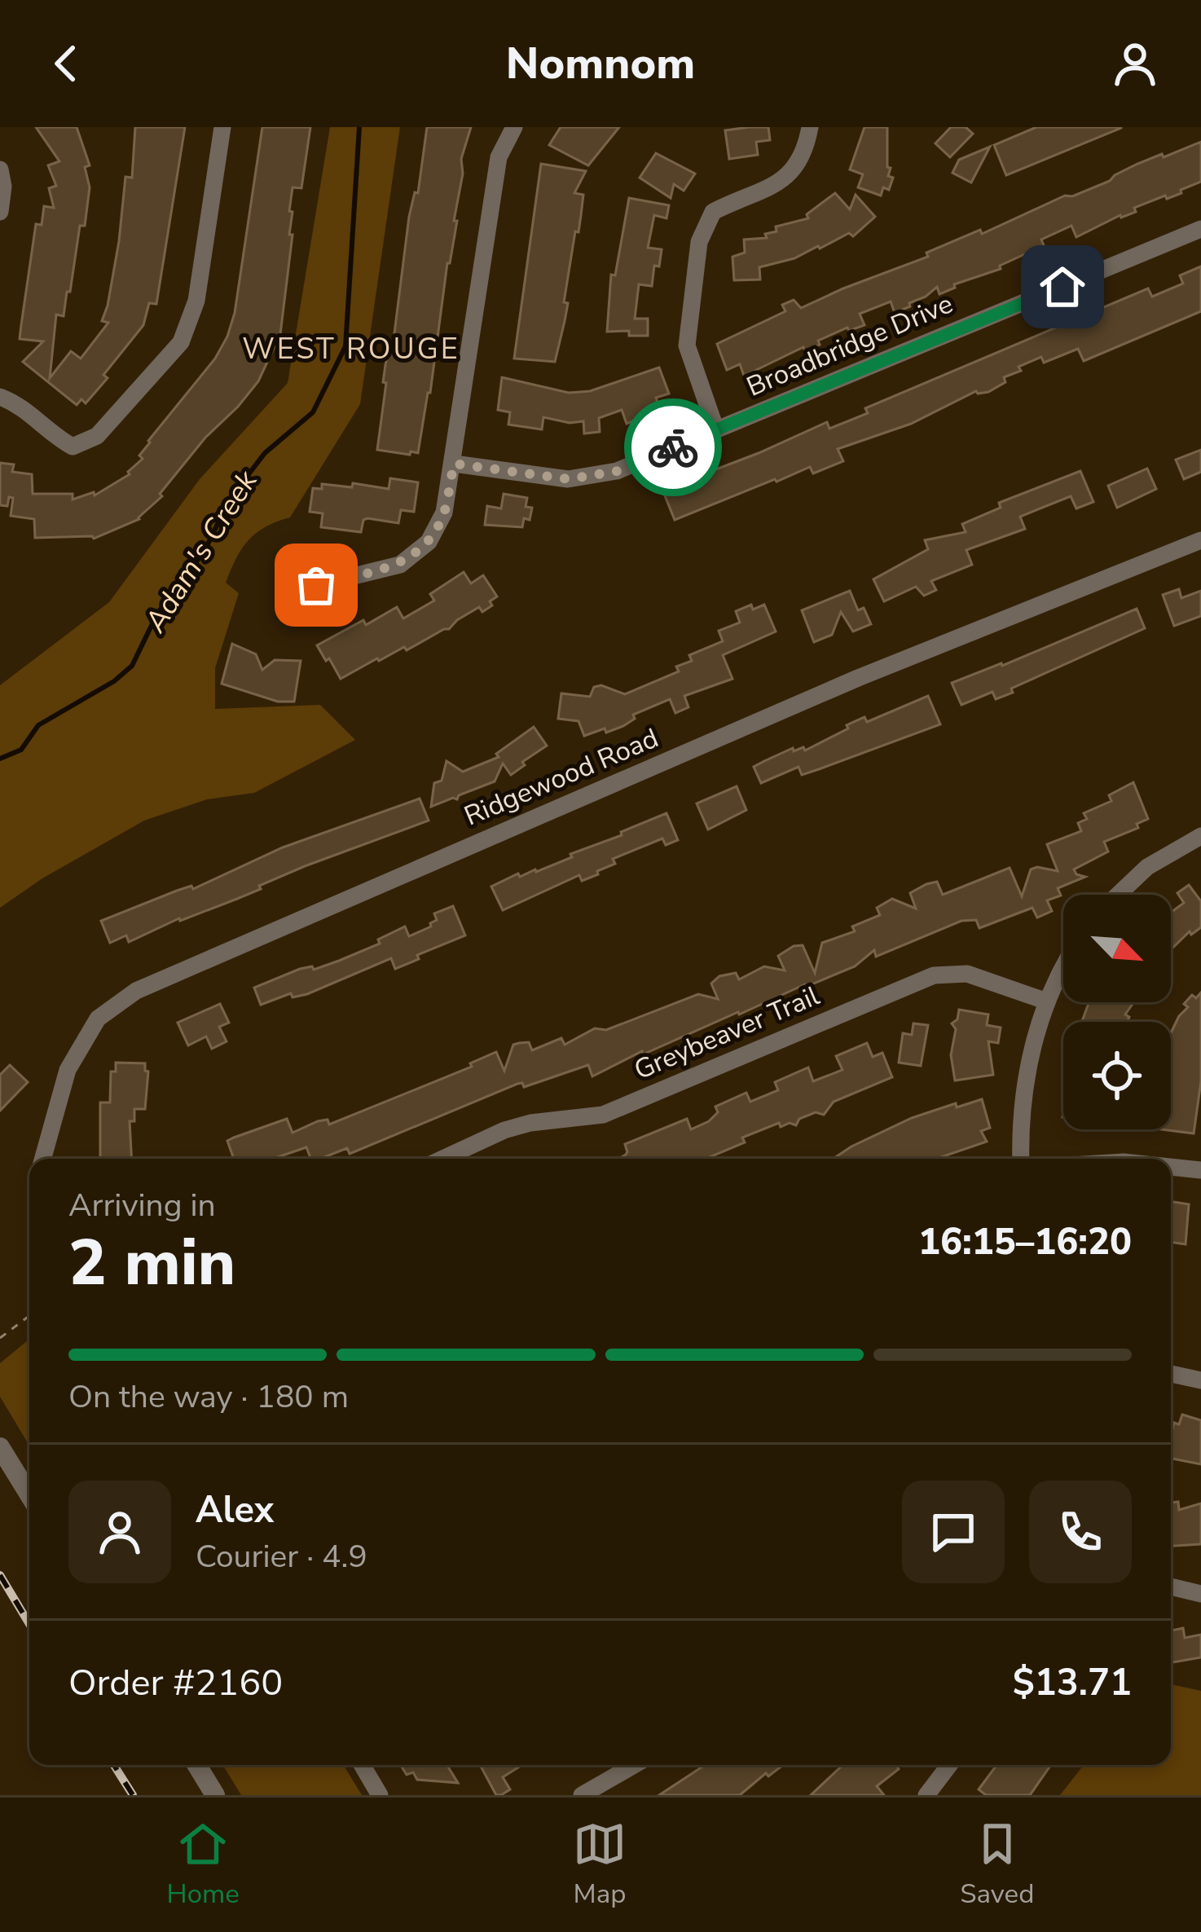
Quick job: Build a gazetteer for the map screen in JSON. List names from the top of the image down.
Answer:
{
  "streets": {
    "street": ["Broadbridge Drive", "Ridgewood Road", "Greybeaver Trail"]
  },
  "districts": ["WEST ROUGE"],
  "water": ["Adam's Creek"],
  "north": "bottom right",
  "page": {
    "header": "Nomnom",
    "heading": ["2 min", "Arriving in", "16:15–16:20"],
    "panel": [
      "Alex",
      "Courier · 4.9",
      "Order #2160",
      "$13.71"
    ],
    "bar": "On the way · 180 m",
    "tabs": ["Home", "Map", "Saved"]
  }
}
